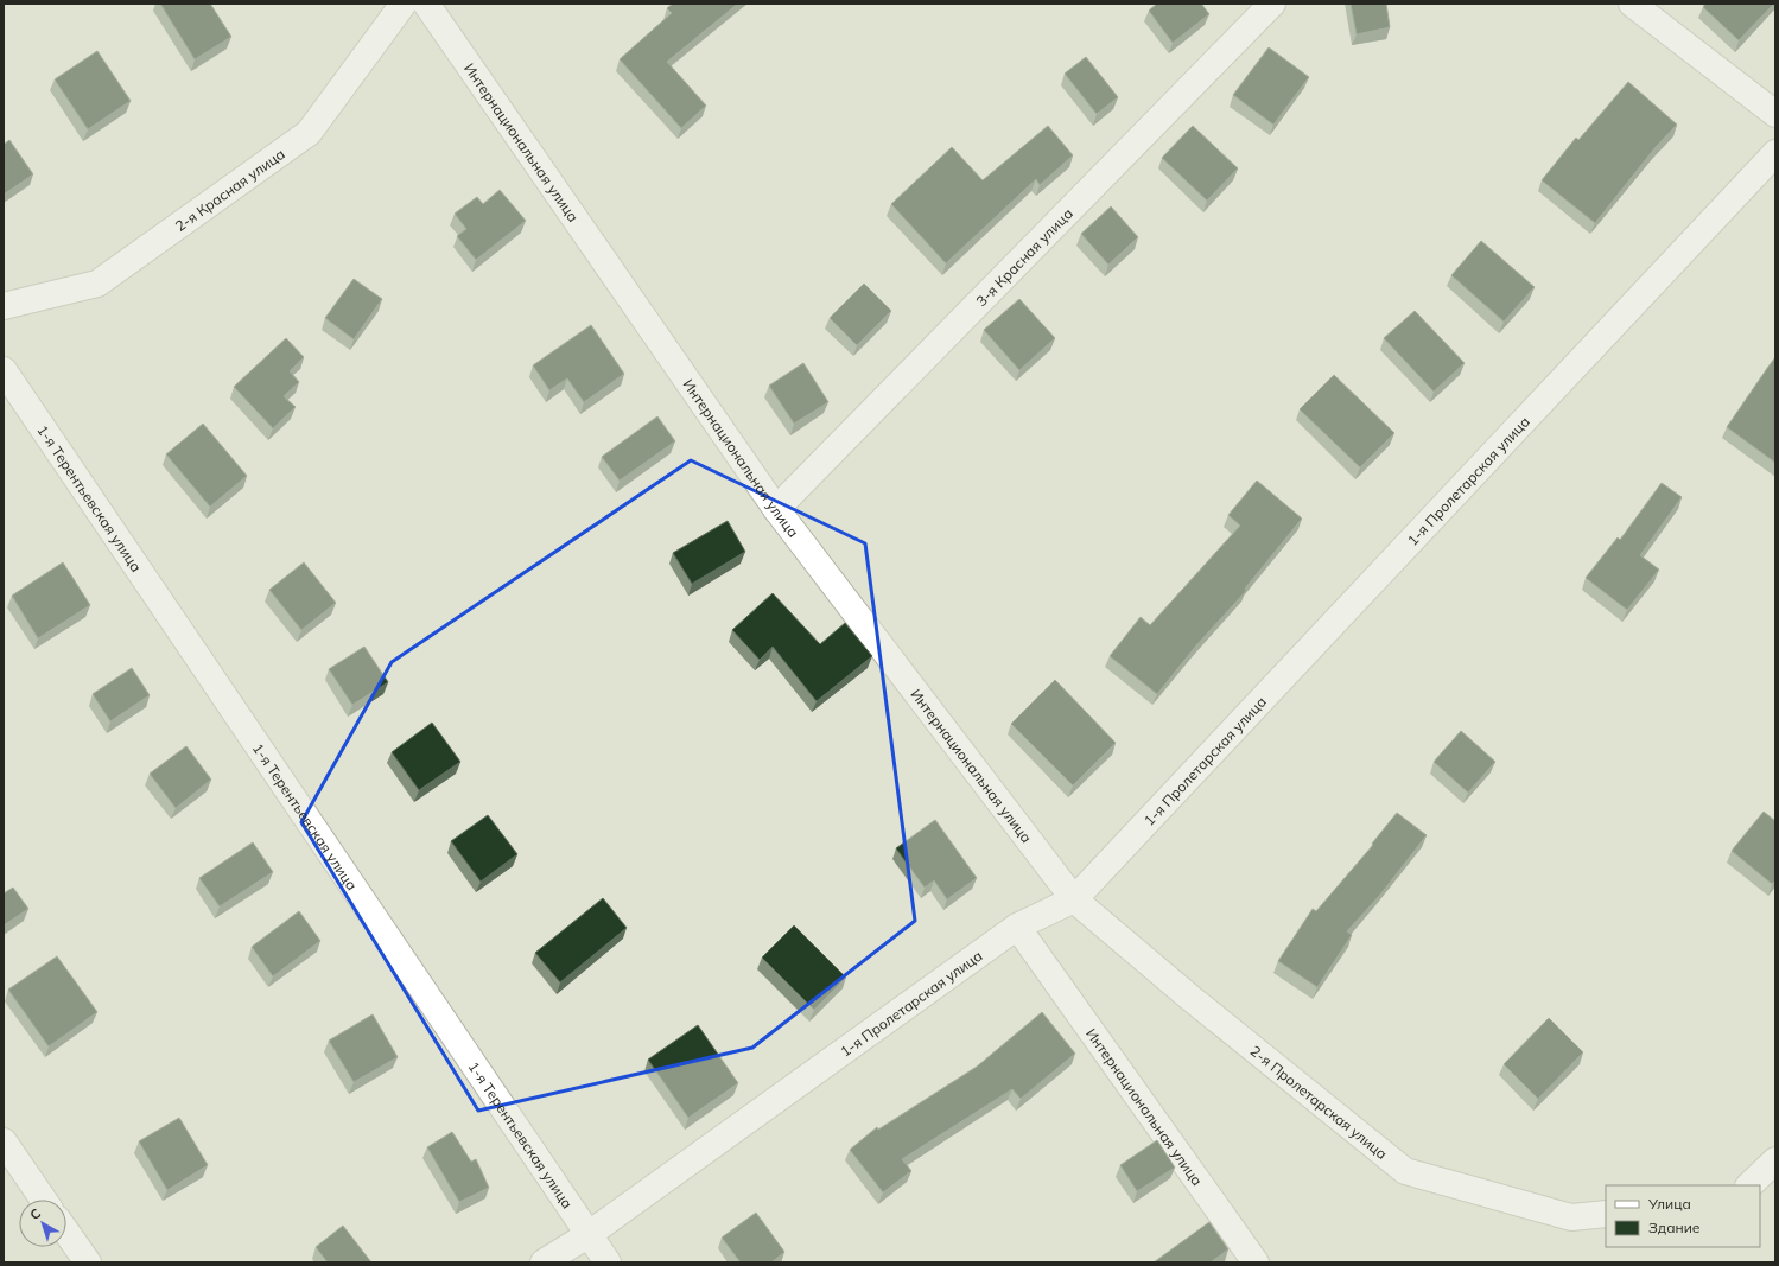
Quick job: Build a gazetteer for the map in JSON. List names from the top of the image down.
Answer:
{
  "streets": {
    "street": [
      "Интернациональная улица",
      "2-я Красная улица",
      "3-я Красная улица",
      "1-я Пролетарская улица",
      "1-я Терентьевская улица",
      "2-я Пролетарская улица"
    ]
  },
  "crossings": [
    ["Интернациональная улица", "3-я Красная улица"],
    ["Интернациональная улица", "1-я Пролетарская улица"],
    ["Интернациональная улица", "2-я Пролетарская улица"],
    ["1-я Пролетарская улица", "1-я Терентьевская улица"],
    ["1-я Пролетарская улица", "2-я Пролетарская улица"]
  ],
  "legend": ["Улица", "Здание"],
  "north": "top left"
}
